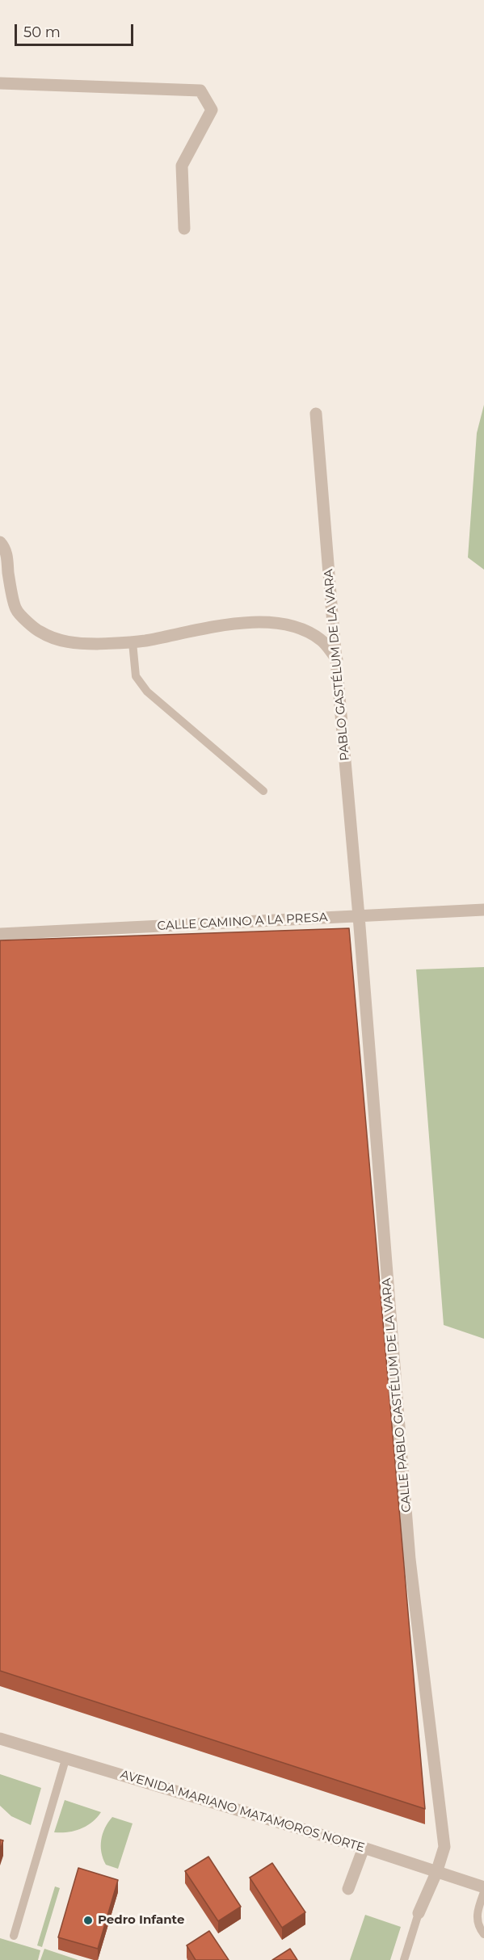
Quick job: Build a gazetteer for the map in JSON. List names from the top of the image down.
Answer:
{
  "streets": {
    "street": [
      "PABLO GASTÉLUM DE LA VARA",
      "CALLE CAMINO A LA PRESA",
      "CALLE PABLO GASTÉLUM DE LA VARA",
      "AVENIDA MARIANO MATAMOROS NORTE"
    ]
  },
  "crossings": [
    ["PABLO GASTÉLUM DE LA VARA", "CALLE CAMINO A LA PRESA"],
    ["PABLO GASTÉLUM DE LA VARA", "CALLE PABLO GASTÉLUM DE LA VARA"],
    ["CALLE CAMINO A LA PRESA", "CALLE PABLO GASTÉLUM DE LA VARA"],
    ["CALLE PABLO GASTÉLUM DE LA VARA", "AVENIDA MARIANO MATAMOROS NORTE"]
  ],
  "places": ["Pedro Infante"],
  "scale_bar": "50 m"
}
